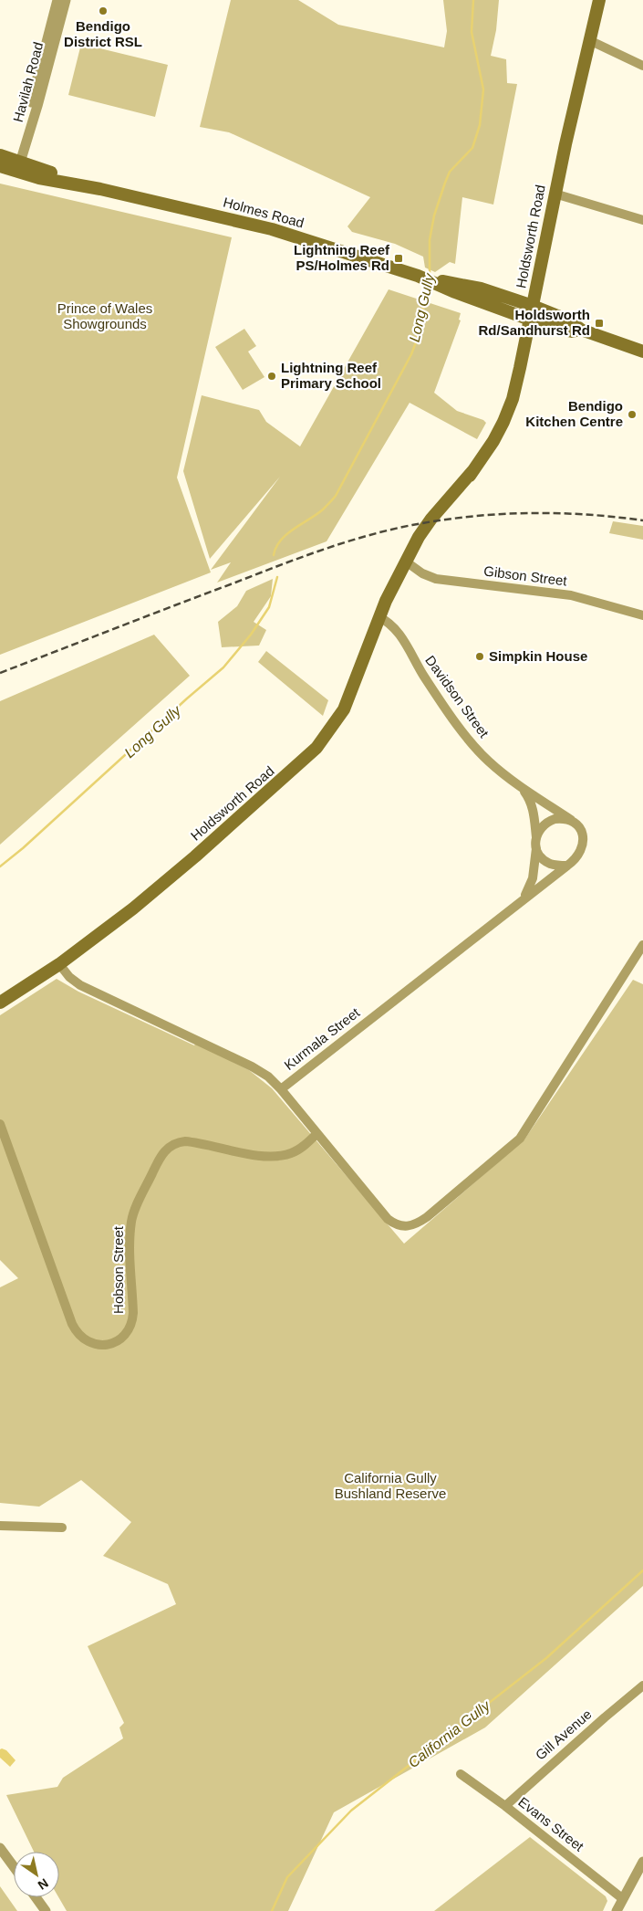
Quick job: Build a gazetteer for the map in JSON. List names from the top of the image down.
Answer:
{
  "streets": {
    "main road": ["Holmes Road", "Holdsworth Road"],
    "street": [
      "Havilah Road",
      "Gibson Street",
      "Davidson Street",
      "Kurmala Street",
      "Hobson Street",
      "Gill Avenue",
      "Evans Street"
    ]
  },
  "crossings": [
    ["Havilah Road", "Holmes Road"],
    ["Holmes Road", "Holdsworth Road"],
    ["Holdsworth Road", "Gibson Street"],
    ["Holdsworth Road", "Davidson Street"],
    ["Holdsworth Road", "Kurmala Street"],
    ["Davidson Street", "Kurmala Street"],
    ["Gill Avenue", "Evans Street"]
  ],
  "water": ["Long Gully", "California Gully"],
  "parks": ["Prince of Wales Showgrounds", "California Gully Bushland Reserve"],
  "places": {
    "other": [
      "Bendigo District RSL",
      "Lightning Reef Primary School",
      "Bendigo Kitchen Centre",
      "Simpkin House"
    ],
    "transit": ["Lightning Reef PS/Holmes Rd", "Holdsworth Rd/Sandhurst Rd"]
  },
  "north": "bottom right"
}
